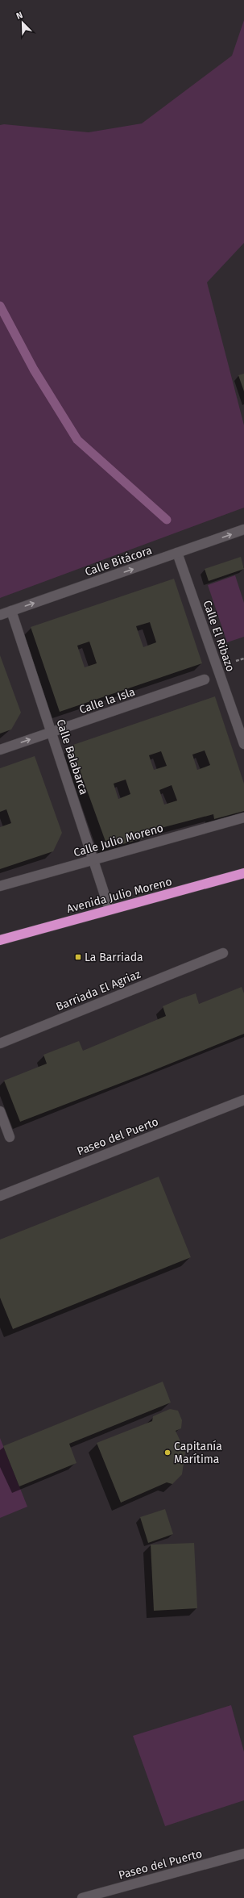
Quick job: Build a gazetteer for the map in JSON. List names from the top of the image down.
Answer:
{
  "streets": {
    "highway": ["Avenida Julio Moreno"],
    "street": [
      "Calle Bitácora",
      "Calle El Ribazo",
      "Calle la Isla",
      "Calle Balabarca",
      "Calle Julio Moreno",
      "Barriada El Agriaz",
      "Paseo del Puerto"
    ]
  },
  "crossings": [
    ["Calle Bitácora", "Calle El Ribazo"],
    ["Calle Bitácora", "Calle Balabarca"],
    ["Calle la Isla", "Calle Balabarca"],
    ["Calle Balabarca", "Calle Julio Moreno"],
    ["Calle Balabarca", "Avenida Julio Moreno"]
  ],
  "one_way": ["Calle Bitácora"],
  "places": {
    "transit": ["La Barriada"],
    "other": ["Capitanía Marítima"]
  },
  "north": "top left"
}
